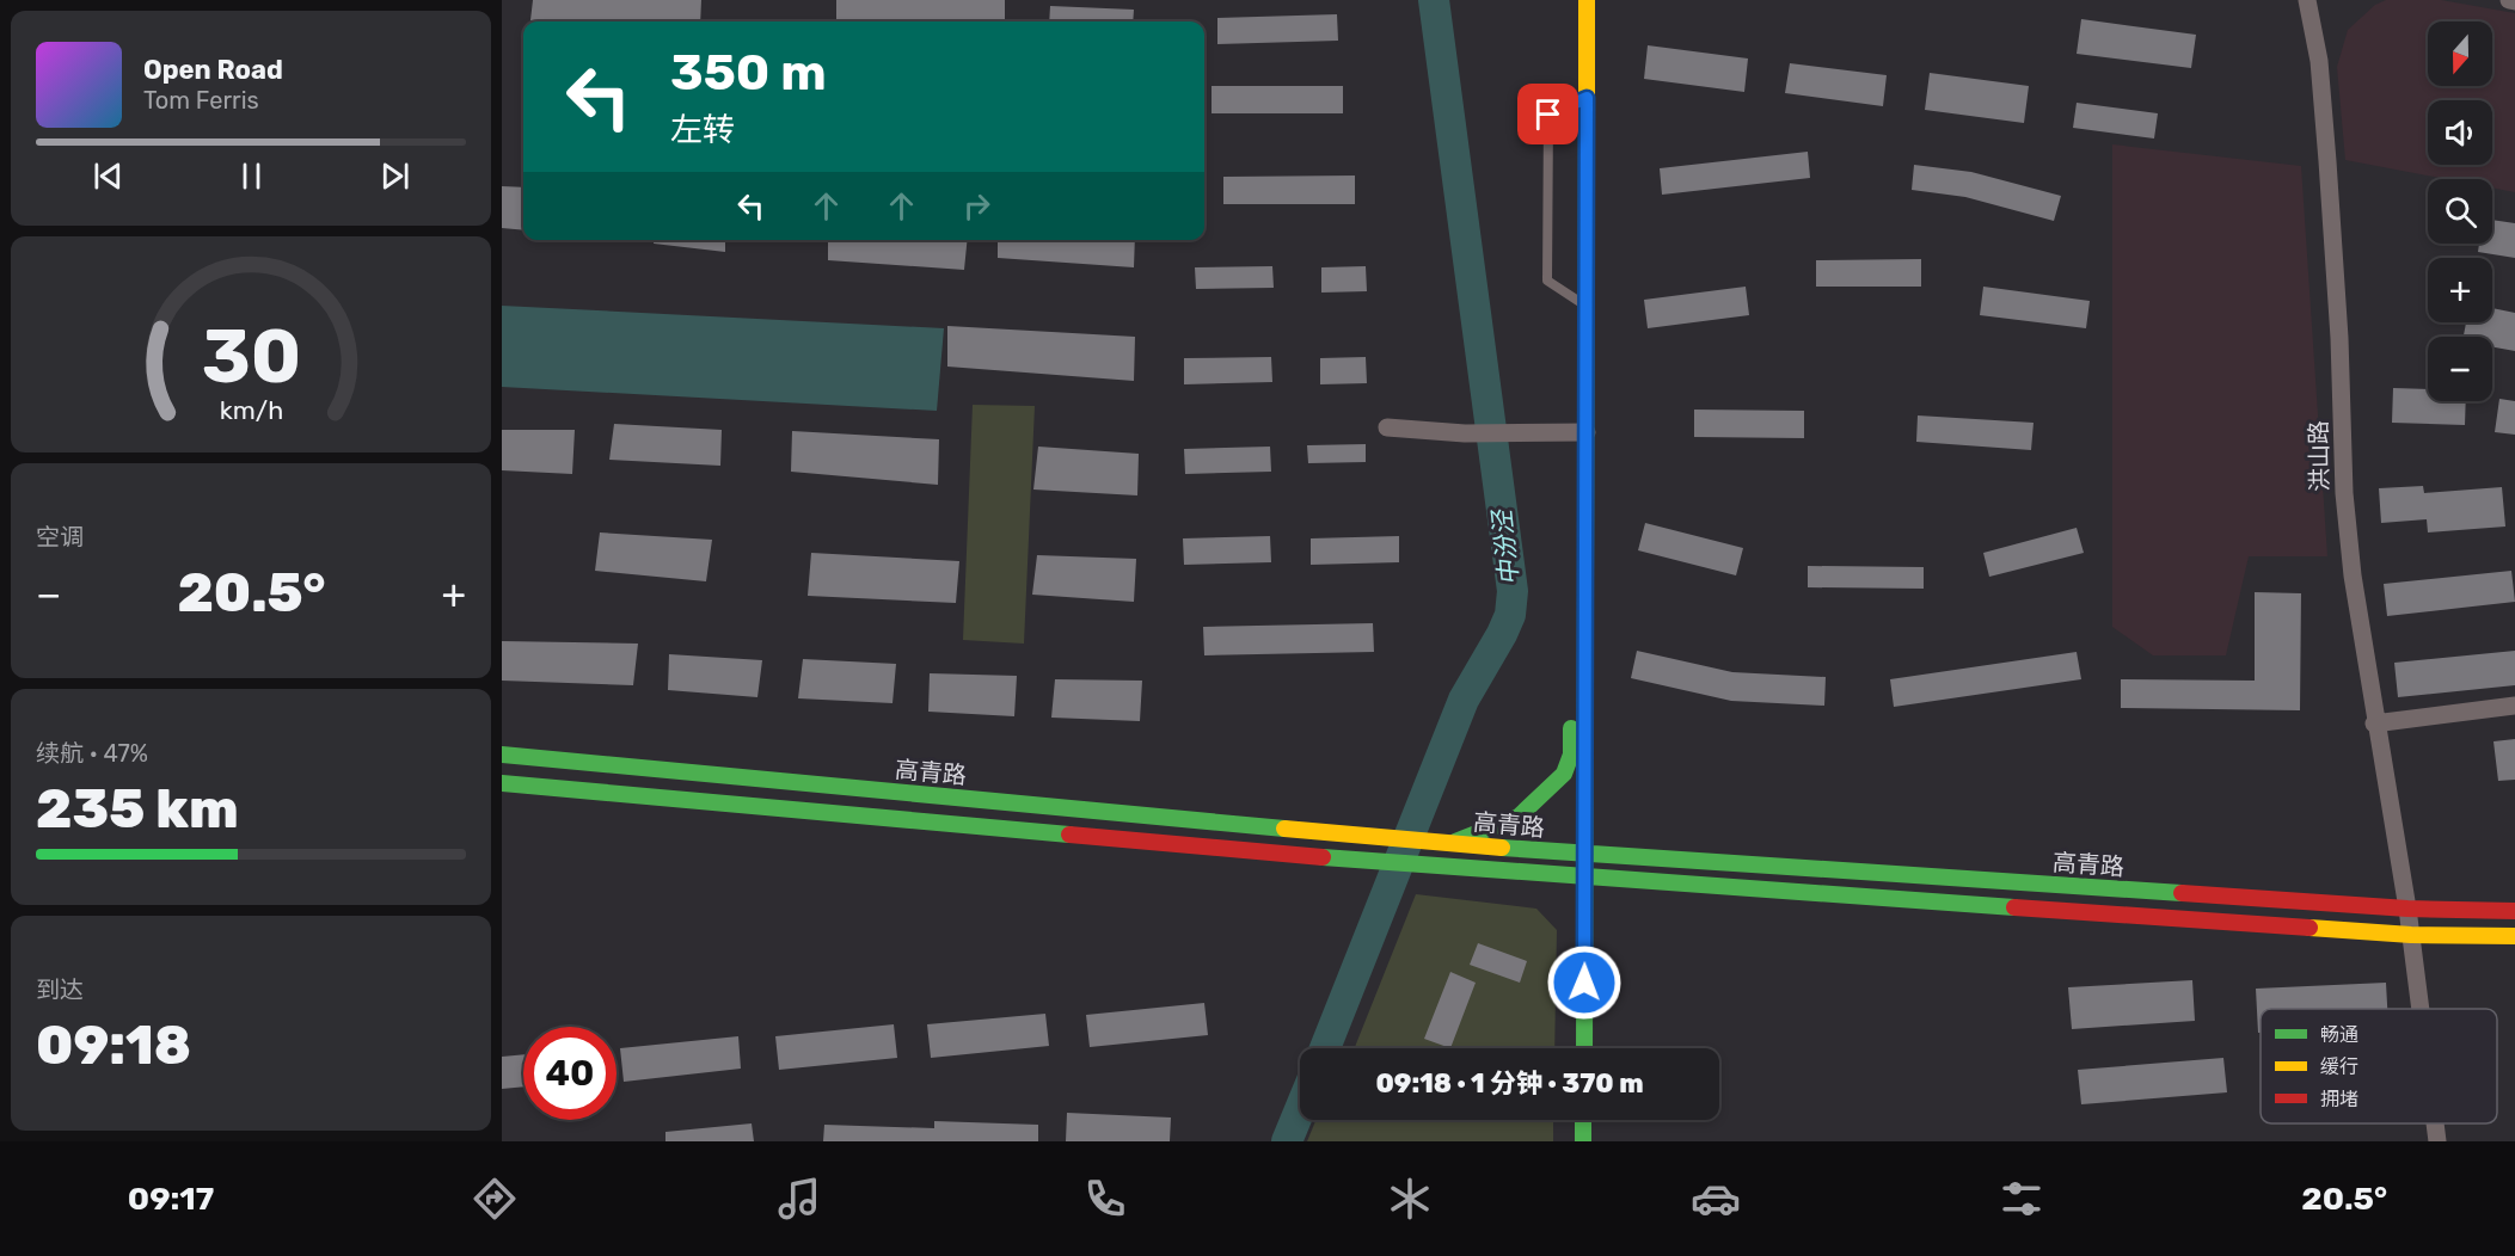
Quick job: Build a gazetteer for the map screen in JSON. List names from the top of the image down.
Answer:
{
  "streets": {
    "main road": ["高青路"],
    "street": ["洪山路"]
  },
  "crossings": [
    ["洪山路", "高青路"]
  ],
  "water": ["中汾泾"],
  "legend": ["畅通", "缓行", "拥堵"],
  "north": "bottom",
  "page": {
    "map_buttons": ["+", "−"],
    "turn": ["350 m", "左转"],
    "song": ["Open Road", "Tom Ferris"],
    "tile": [
      "空调",
      ["续航 · 47%", "235 km"],
      ["到达", "09:18"]
    ],
    "heat": ["−", "20.5°", "+"],
    "limit": "40",
    "trip": "09:18 · 1 分钟 · 370 m",
    "tabs": ["09:17", "20.5°"],
    "gauge": ["30", "km/h"]
  }
}
